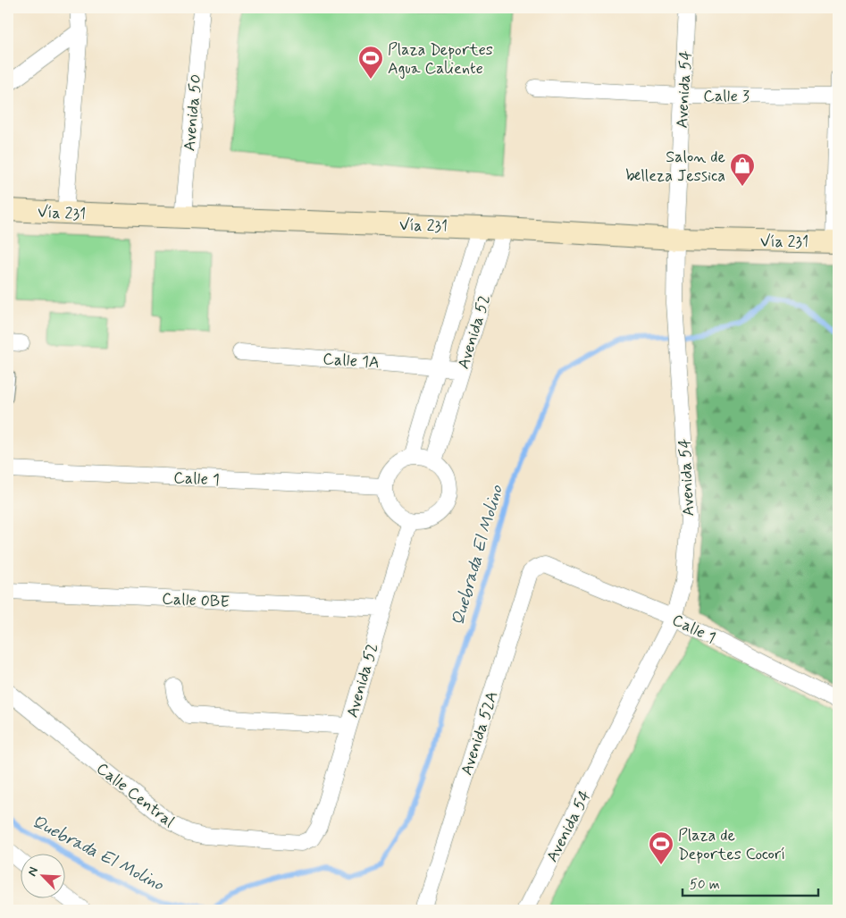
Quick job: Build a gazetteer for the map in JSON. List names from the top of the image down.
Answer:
{
  "streets": {
    "main road": ["Vía 231"],
    "street": [
      "Avenida 54",
      "Calle 3",
      "Avenida 50",
      "Avenida 52",
      "Calle 1A",
      "Calle 1",
      "Calle 0BE",
      "Avenida 52A",
      "Calle Central"
    ]
  },
  "crossings": [
    ["Avenida 54", "Calle 3"],
    ["Avenida 54", "Vía 231"],
    ["Avenida 54", "Calle 1"],
    ["Avenida 50", "Vía 231"],
    ["Vía 231", "Avenida 52"],
    ["Avenida 52", "Calle 1A"],
    ["Avenida 52", "Calle 1"],
    ["Avenida 52", "Calle 0BE"],
    ["Avenida 52", "Calle Central"],
    ["Calle 1", "Avenida 52A"]
  ],
  "water": ["Quebrada El Molino"],
  "places": {
    "sports": ["Plaza Deportes Agua Caliente", "Plaza de Deportes Cocorí"],
    "shop": ["Salon de belleza Jessica"]
  },
  "scale_bar": "50 m",
  "north": "top left"
}
